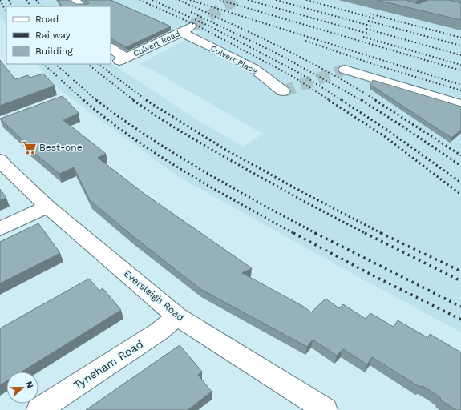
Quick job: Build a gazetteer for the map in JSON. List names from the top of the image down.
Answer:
{
  "streets": {
    "street": [
      "Culvert Road",
      "Culvert Place",
      "Eversleigh Road",
      "Tyneham Road"
    ]
  },
  "crossings": [
    ["Culvert Road", "Culvert Place"],
    ["Eversleigh Road", "Tyneham Road"]
  ],
  "places": {
    "supermarket": ["Best-one"]
  },
  "legend": ["Road", "Railway", "Building"],
  "north": "right"
}
